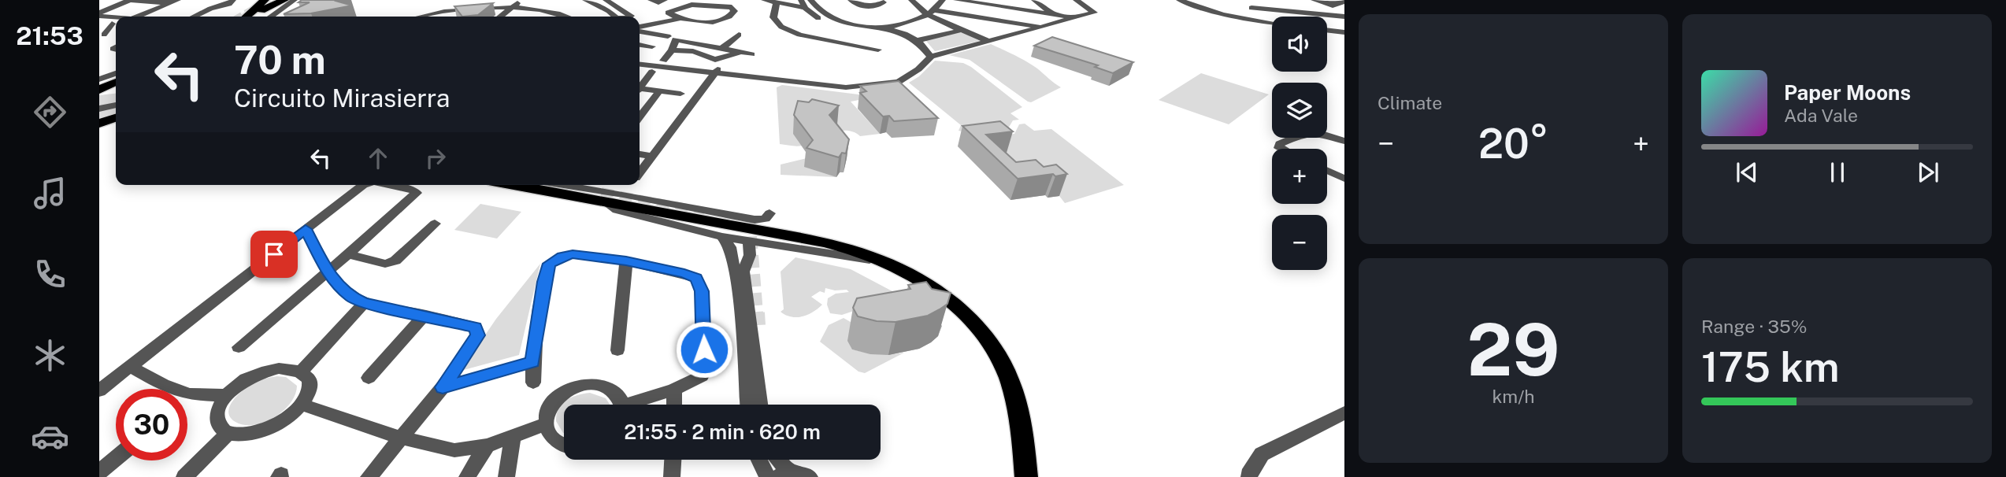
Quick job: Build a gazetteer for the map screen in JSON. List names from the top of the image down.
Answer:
{
  "page": {
    "tabs": "21:53",
    "tile": [
      "Climate",
      ["29", "km/h"],
      ["Range · 35%", "175 km"]
    ],
    "map_buttons": ["+", "−"],
    "turn": ["70 m", "Circuito Mirasierra"],
    "song": ["Paper Moons", "Ada Vale"],
    "heat": ["−", "20°", "+"],
    "limit": "30",
    "trip": "21:55 · 2 min · 620 m"
  }
}
